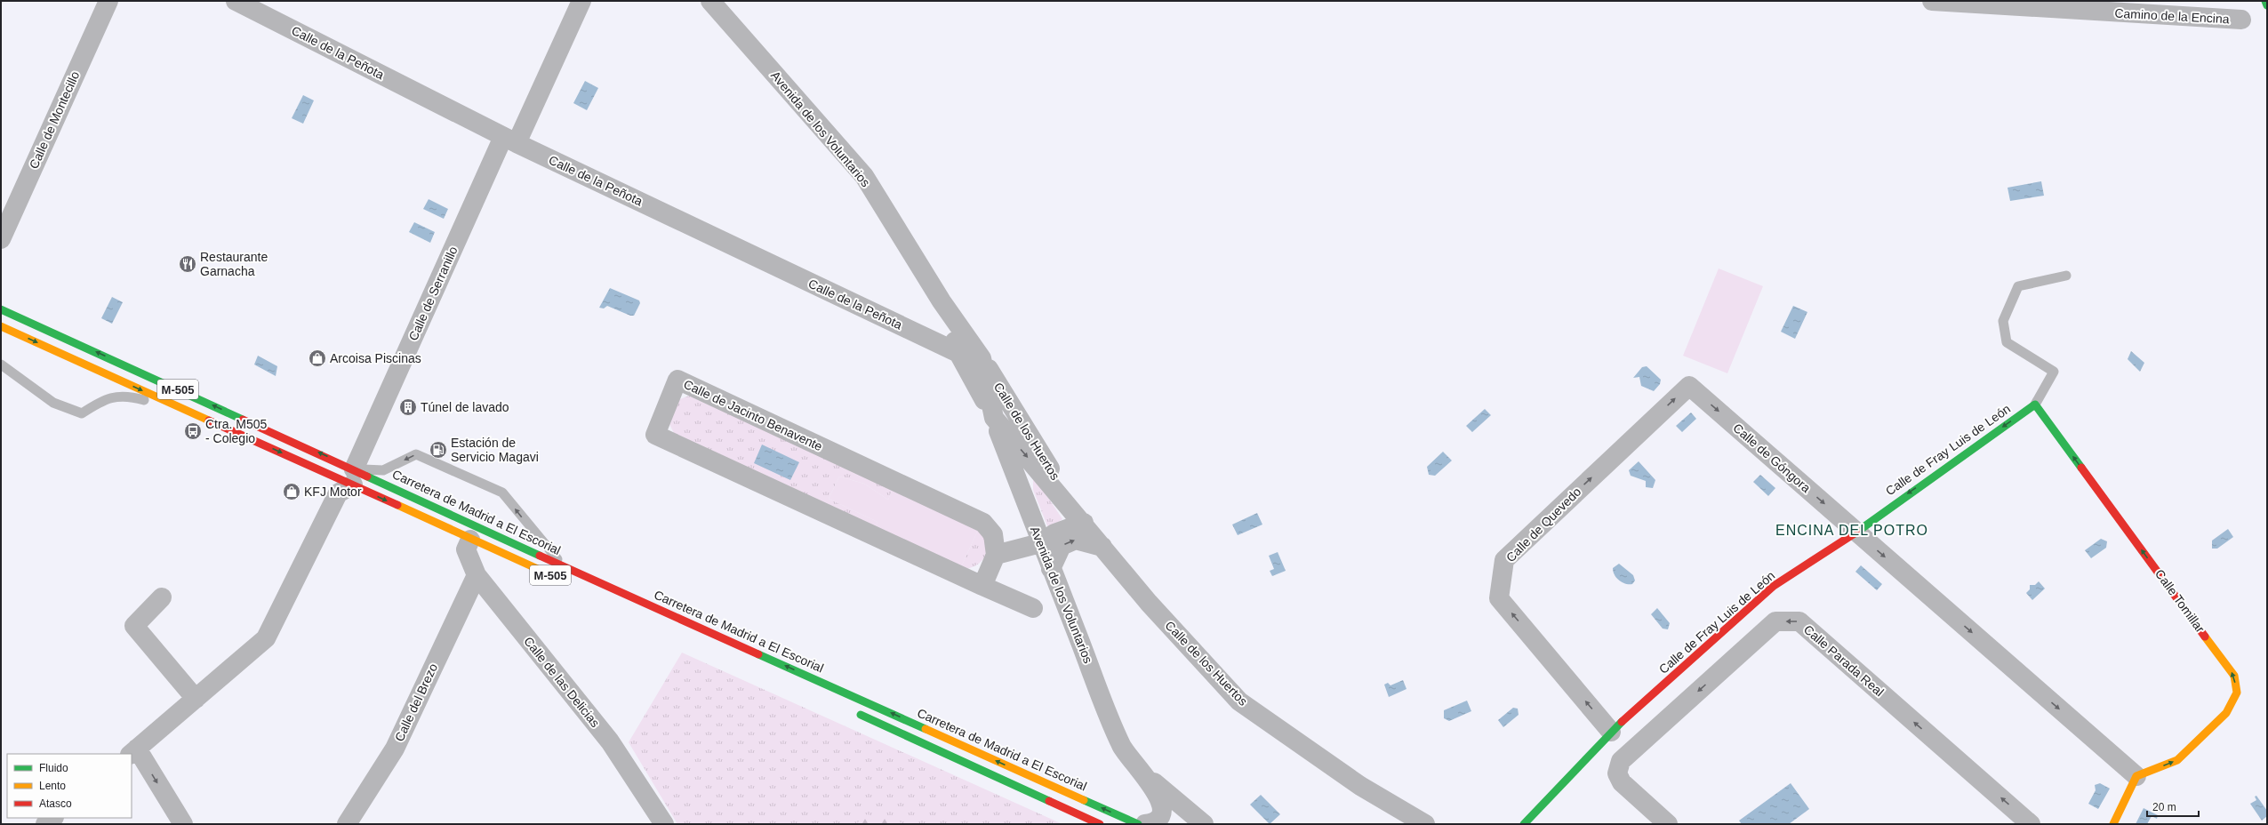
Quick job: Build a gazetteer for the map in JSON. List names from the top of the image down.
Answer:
{
  "streets": {
    "main road": [
      "M-505",
      "Calle de Fray Luis de León",
      "Carretera de Madrid a El Escorial",
      "Calle Tomillar"
    ],
    "street": [
      "Camino de la Encina",
      "Calle de la Peñota",
      "Calle de Montecillo",
      "Avenida de los Voluntarios",
      "Calle de Serranillo",
      "Calle de Jacinto Benavente",
      "Calle de los Huertos",
      "Calle de Góngora",
      "Calle de Quevedo",
      "Calle Parada Real",
      "Calle de las Delicias",
      "Calle del Brezo"
    ]
  },
  "crossings": [
    ["Calle de la Peñota", "Avenida de los Voluntarios"],
    ["Calle de la Peñota", "Calle de Serranillo"],
    ["Avenida de los Voluntarios", "Calle de los Huertos"],
    ["Calle de Serranillo", "Carretera de Madrid a El Escorial"],
    ["Calle de Fray Luis de León", "Calle de Góngora"],
    ["Calle de Fray Luis de León", "Calle de Quevedo"],
    ["Calle de Fray Luis de León", "Calle Tomillar"],
    ["Calle de Góngora", "Calle de Quevedo"],
    ["Carretera de Madrid a El Escorial", "Calle de las Delicias"],
    ["Calle de las Delicias", "Calle del Brezo"]
  ],
  "one_way": ["Calle de Góngora"],
  "districts": ["ENCINA DEL POTRO"],
  "places": {
    "restaurant": ["Restaurante Garnacha"],
    "shop": ["Arcoisa Piscinas", "KFJ Motor"],
    "building": ["Túnel de lavado"],
    "bus stop": ["Ctra. M505 - Colegio"],
    "fuel station": ["Estación de Servicio Magavi"]
  },
  "legend": ["Fluido", "Lento", "Atasco"],
  "scale_bar": "20 m"
}
